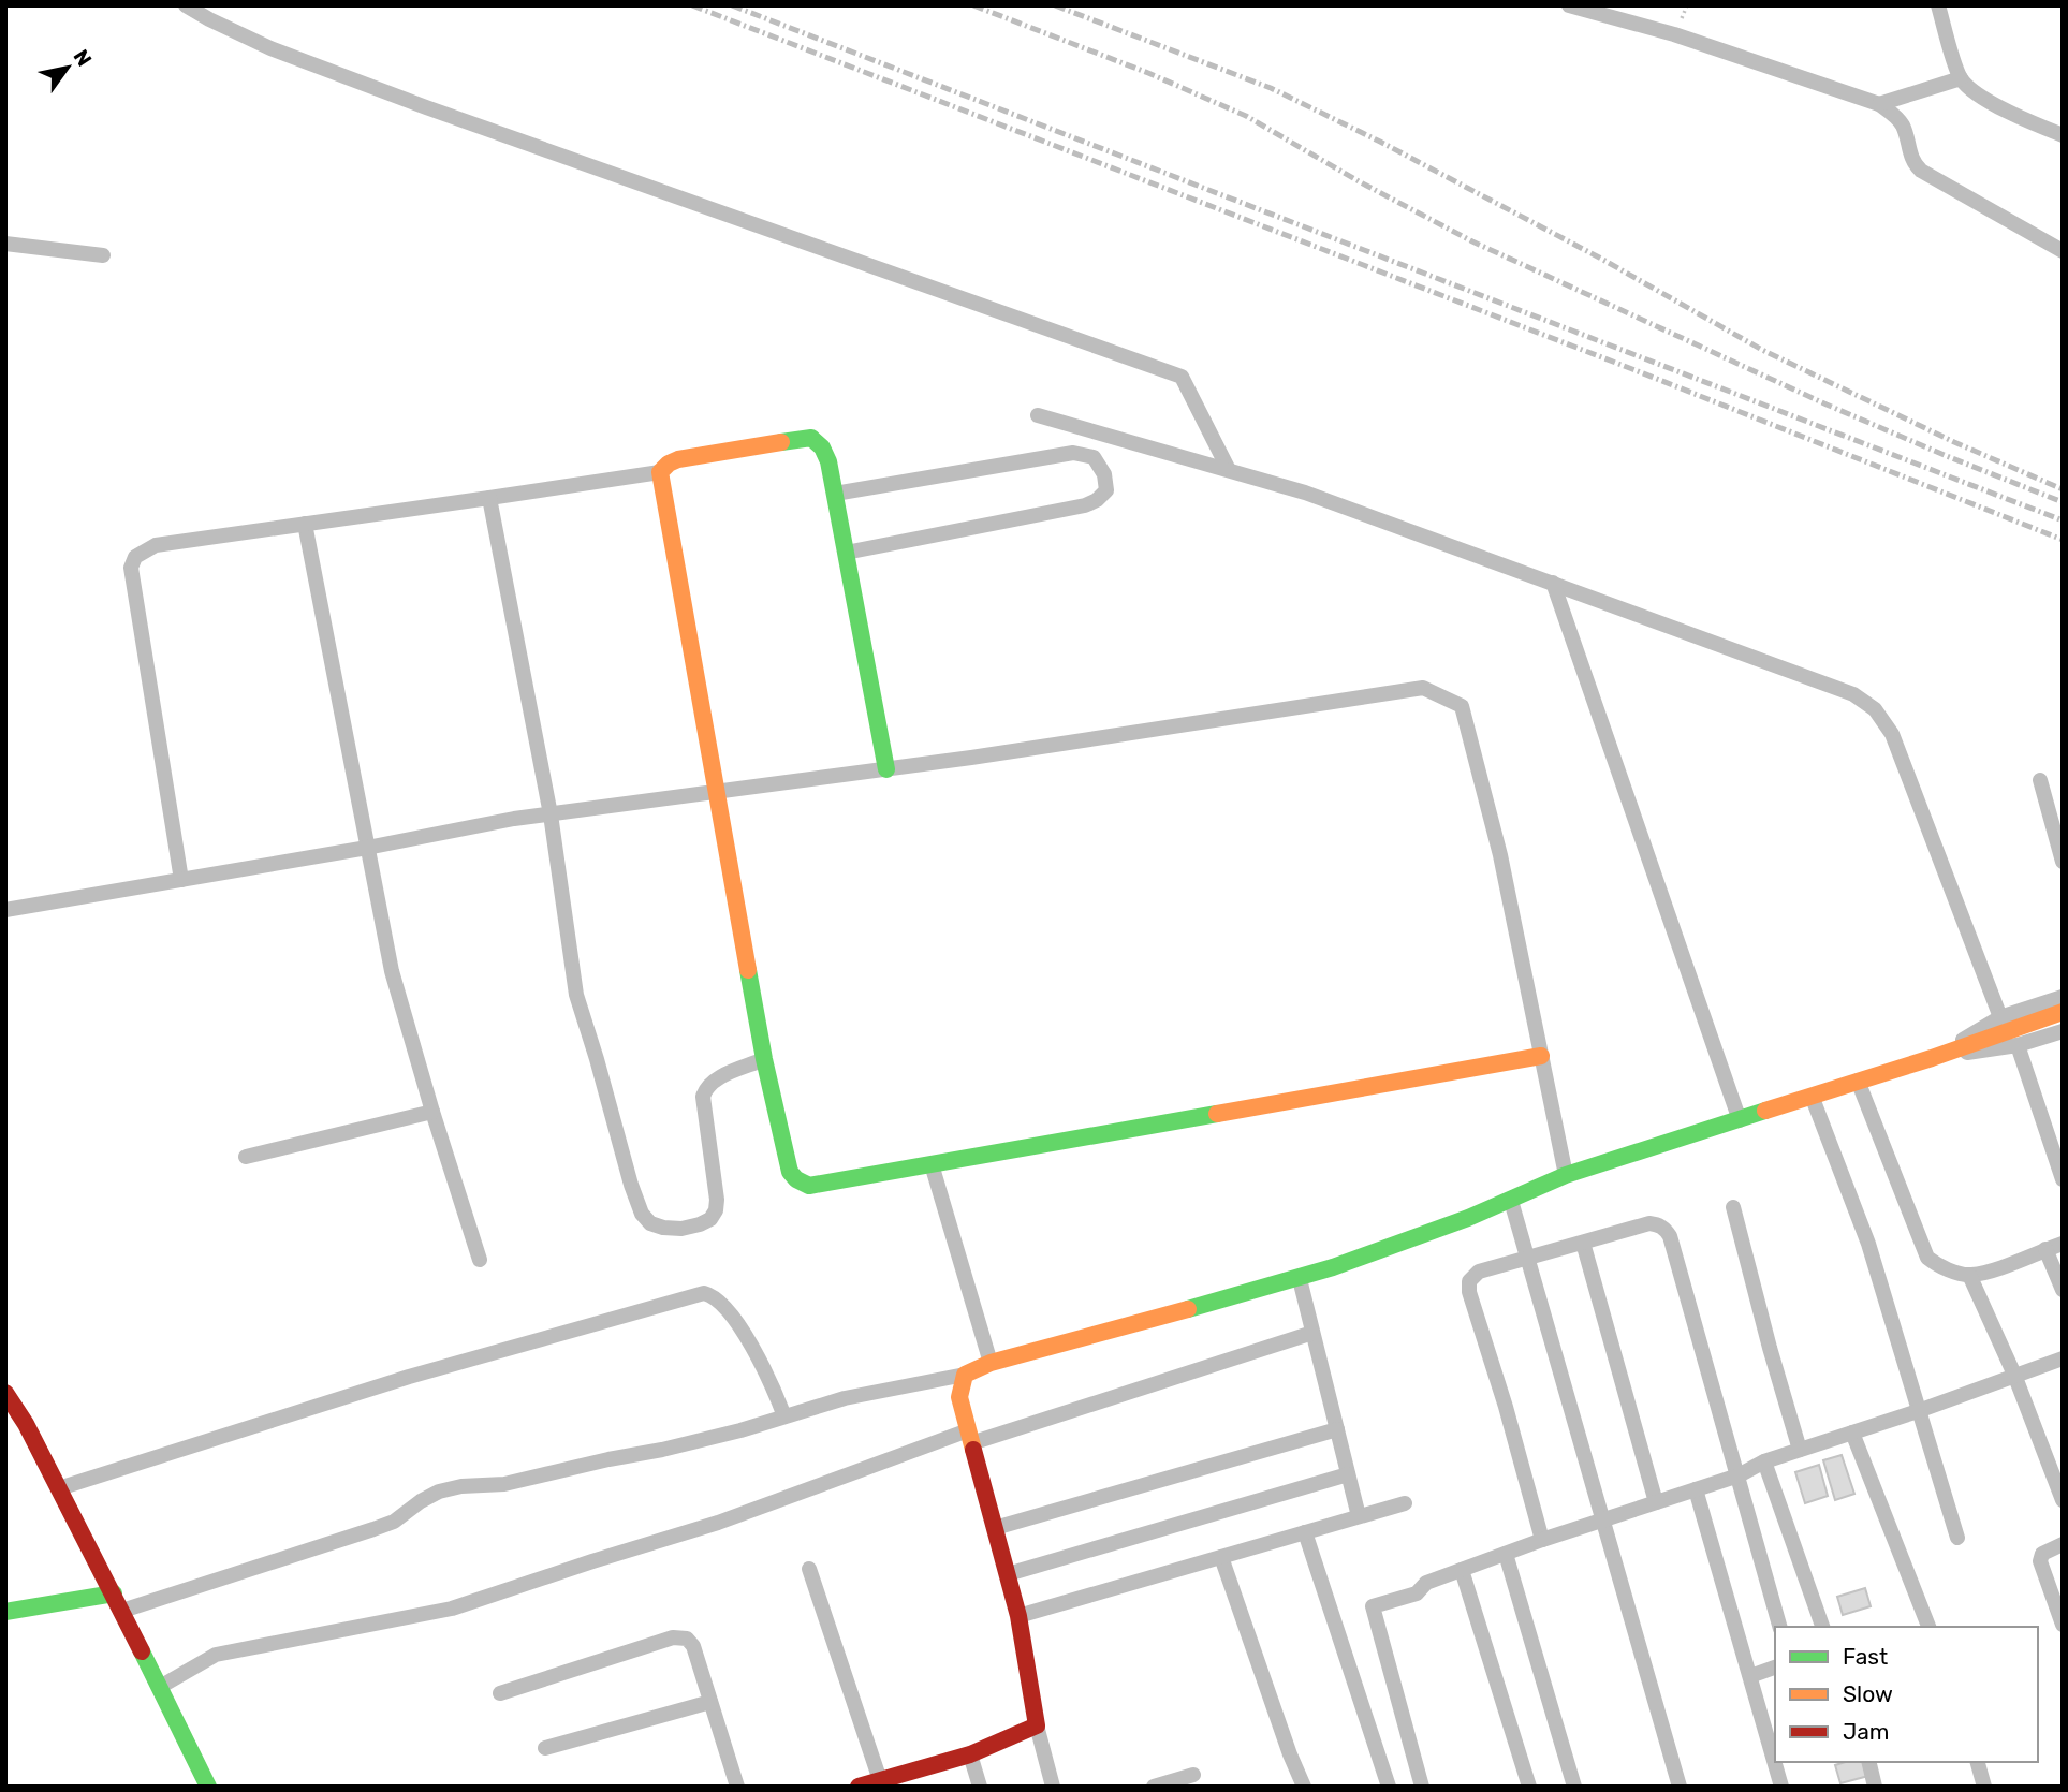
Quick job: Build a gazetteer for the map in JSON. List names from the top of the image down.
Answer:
{
  "legend": ["Fast", "Slow", "Jam"],
  "north": "top right"
}
